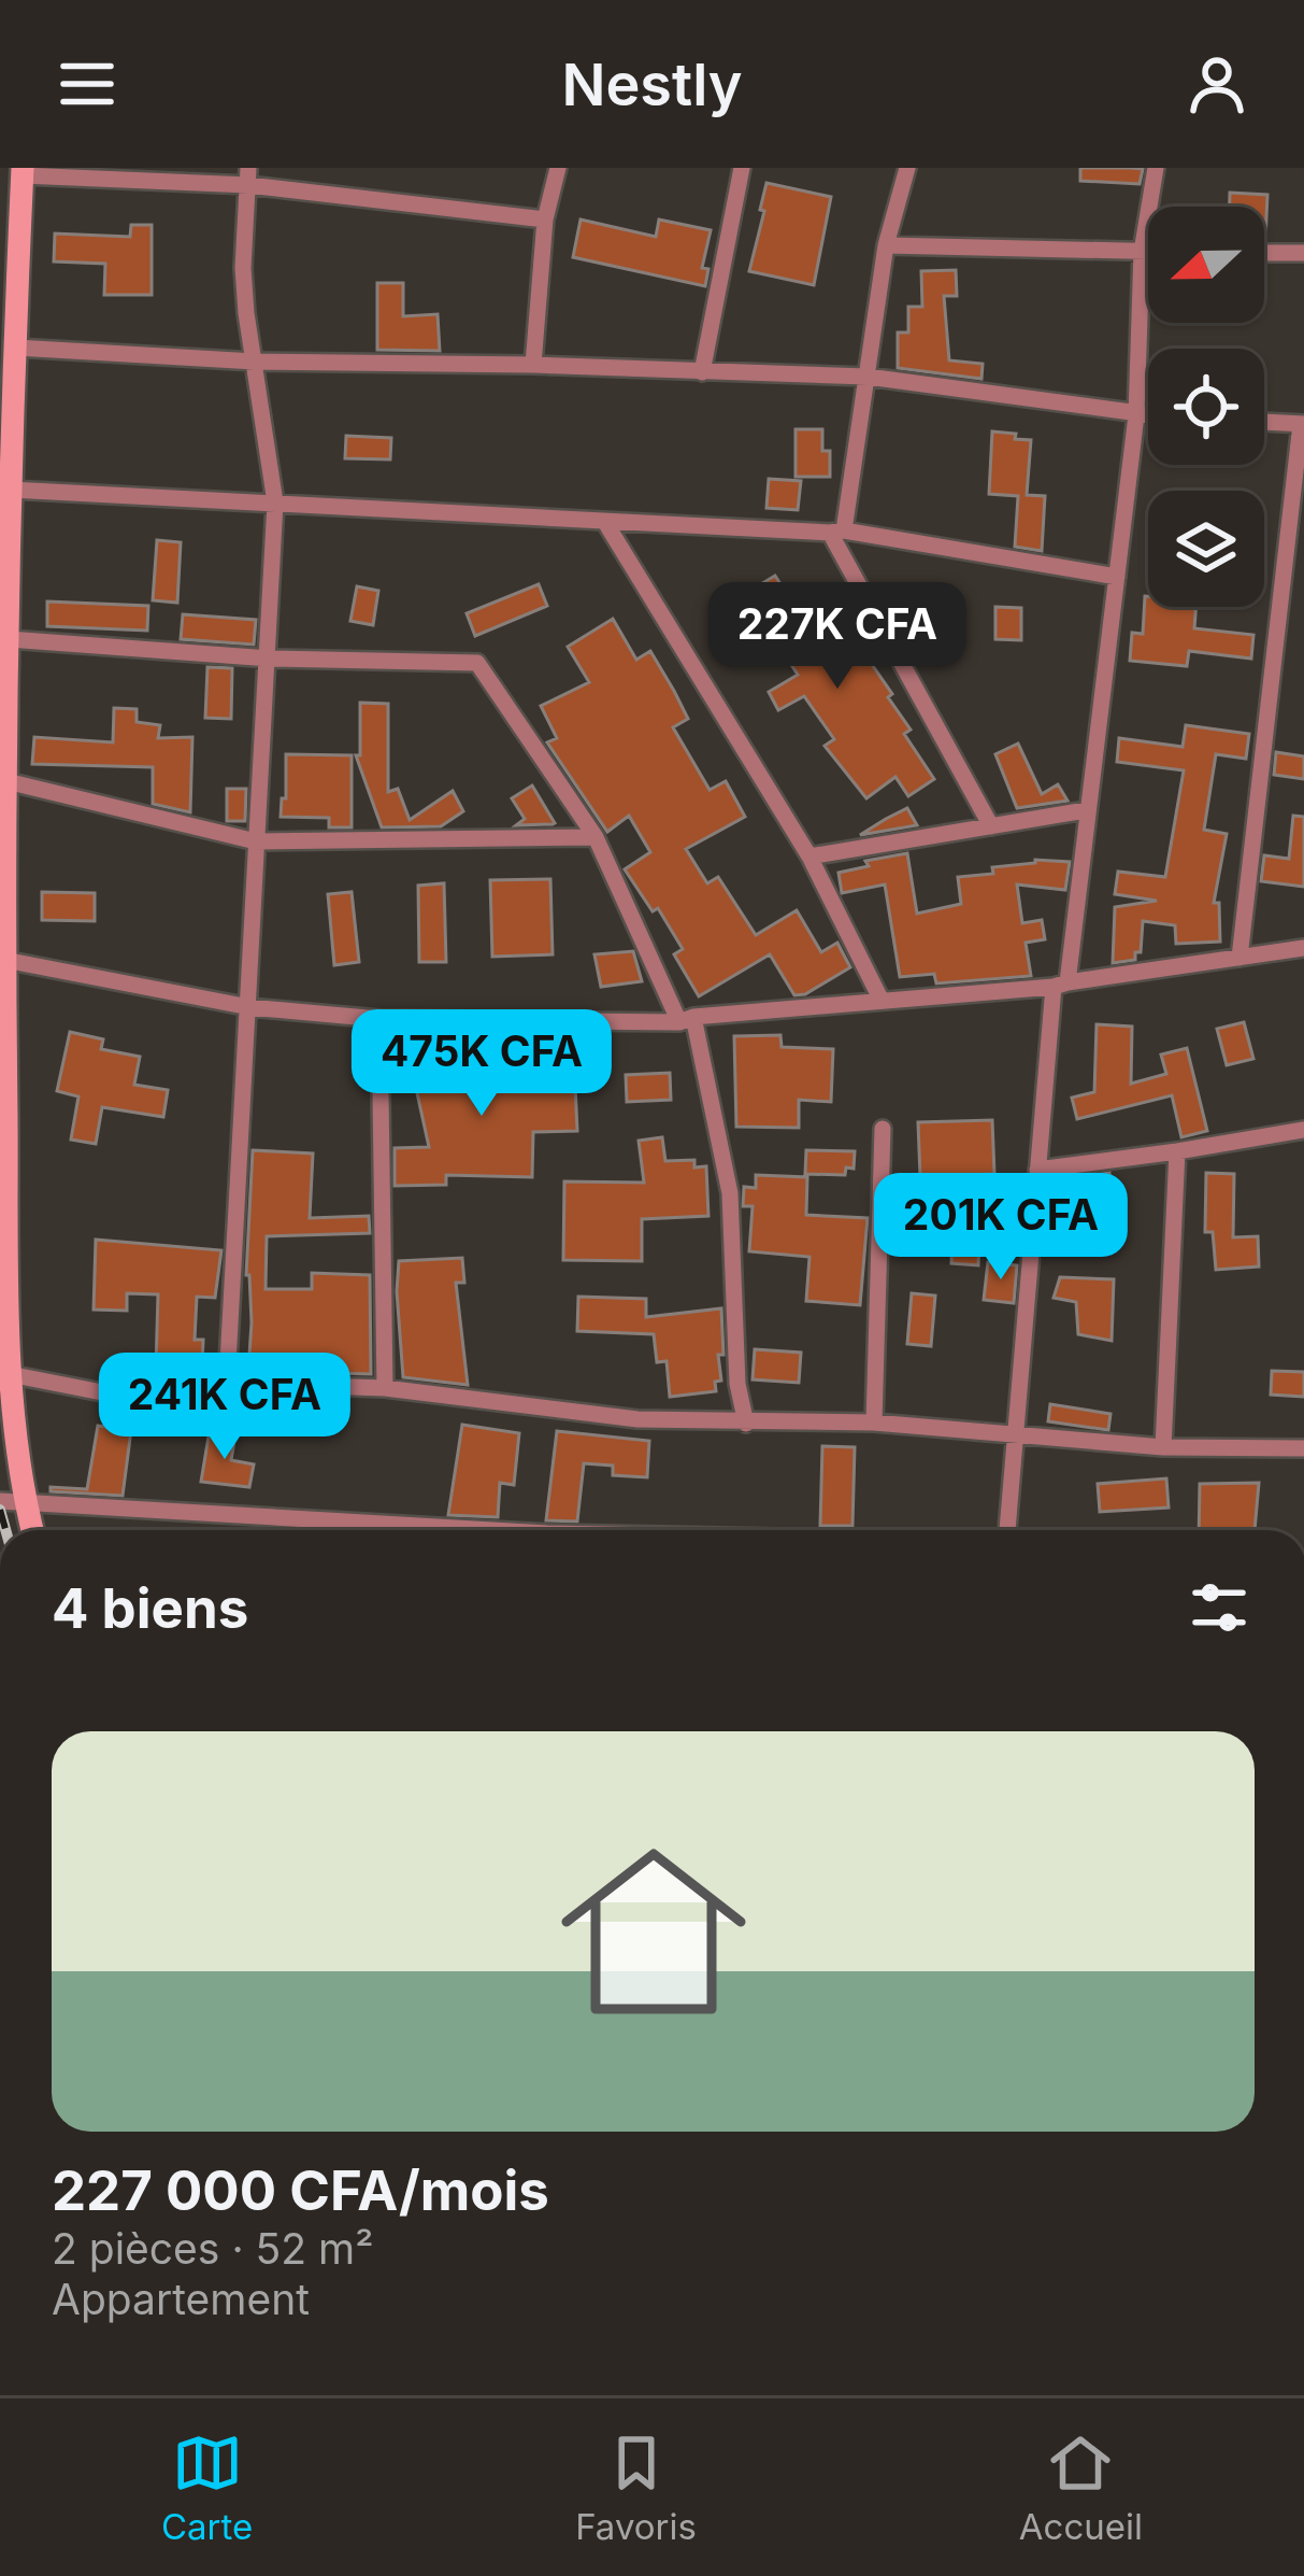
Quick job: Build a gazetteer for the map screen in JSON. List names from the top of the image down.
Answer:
{
  "north": "left",
  "page": {
    "header": "Nestly",
    "price": [
      "227K CFA",
      "475K CFA",
      "201K CFA",
      "241K CFA"
    ],
    "heading": "4 biens",
    "list": [
      {
        "name": "227 000 CFA/mois",
        "note": "2 pièces · 52 m² · Appartement"
      }
    ],
    "tabs": ["Carte", "Favoris", "Accueil"]
  }
}
